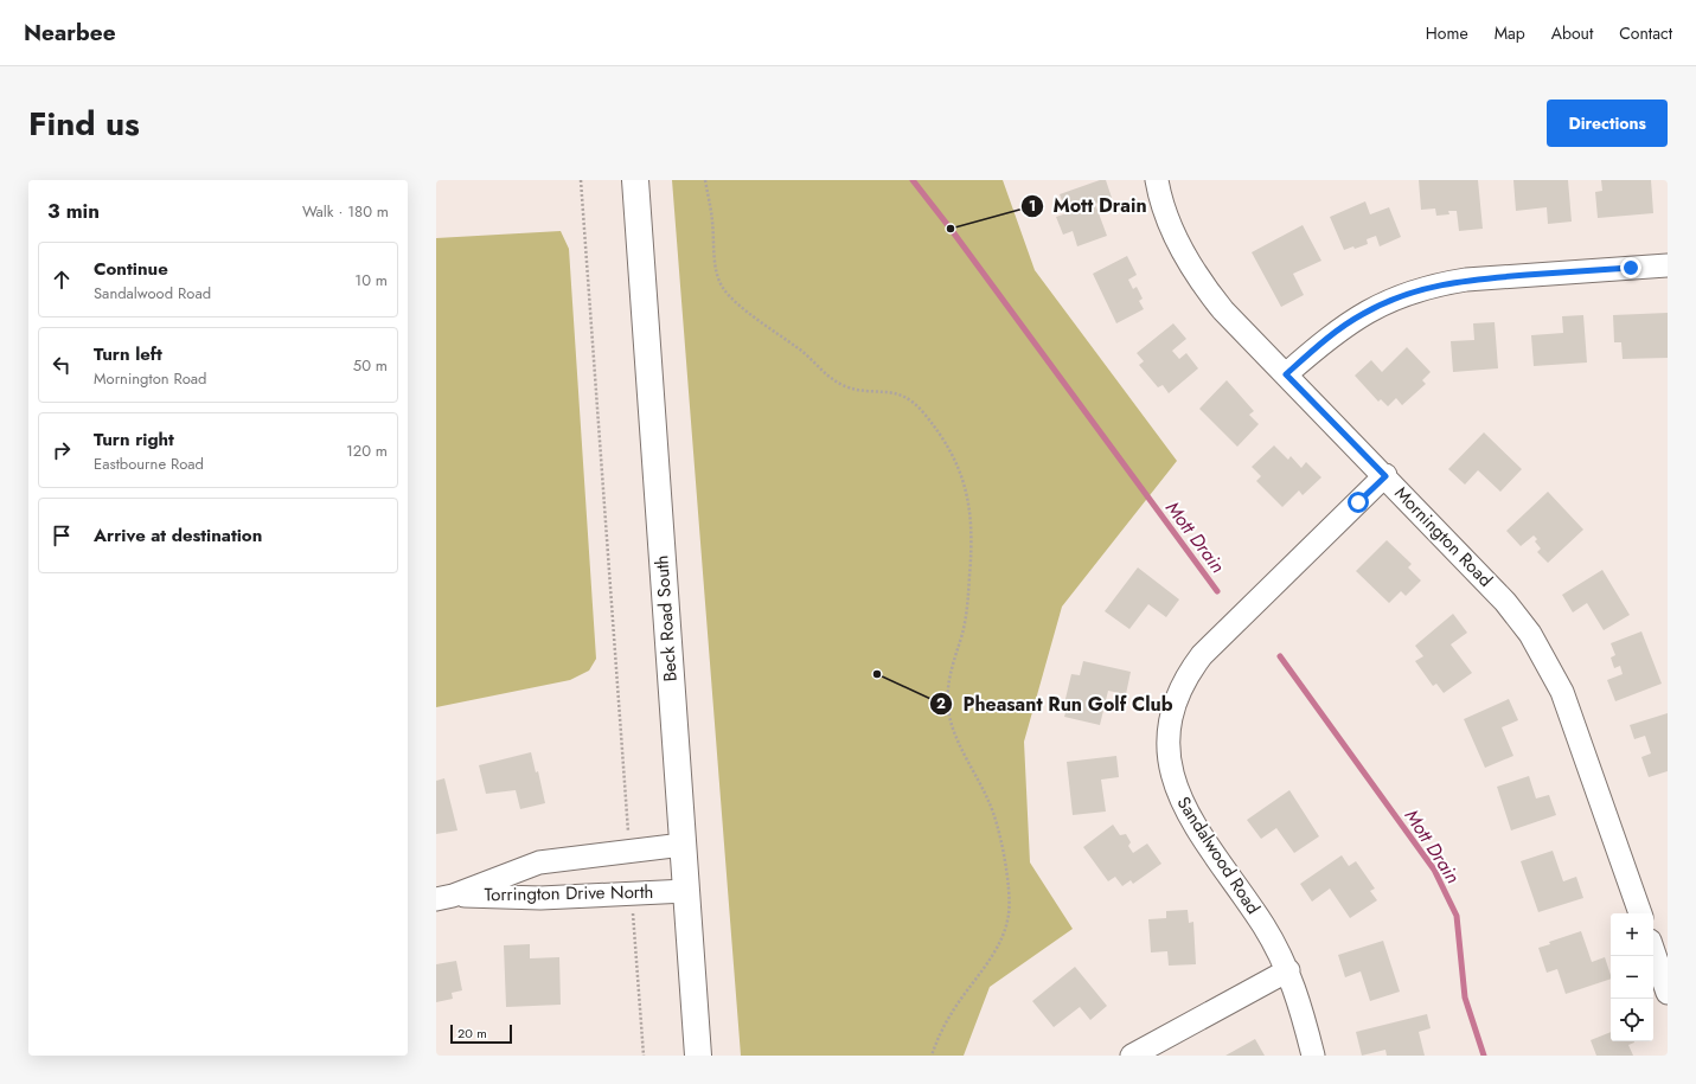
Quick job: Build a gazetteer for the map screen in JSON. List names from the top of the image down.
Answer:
{
  "streets": {
    "main road": ["Beck Road South"],
    "street": ["Mornington Road", "Sandalwood Road", "Torrington Drive North"]
  },
  "crossings": [
    ["Mornington Road", "Sandalwood Road"],
    ["Beck Road South", "Torrington Drive North"]
  ],
  "water": ["Mott Drain"],
  "places": ["Mott Drain", "Pheasant Run Golf Club"],
  "scale_bar": "20 m",
  "page": {
    "header": "Nearbee",
    "nav": [
      "Home",
      "Map",
      "About",
      "Contact"
    ],
    "title": "Find us",
    "buttons": "Directions",
    "heading": ["3 min", "Walk · 180 m"],
    "list": [
      ["Continue", "Sandalwood Road", "10 m"],
      ["Turn left", "Mornington Road", "50 m"],
      ["Turn right", "Eastbourne Road", "120 m"],
      "Arrive at destination"
    ],
    "map_buttons": ["+", "−"],
    "scale": "20 m"
  }
}
